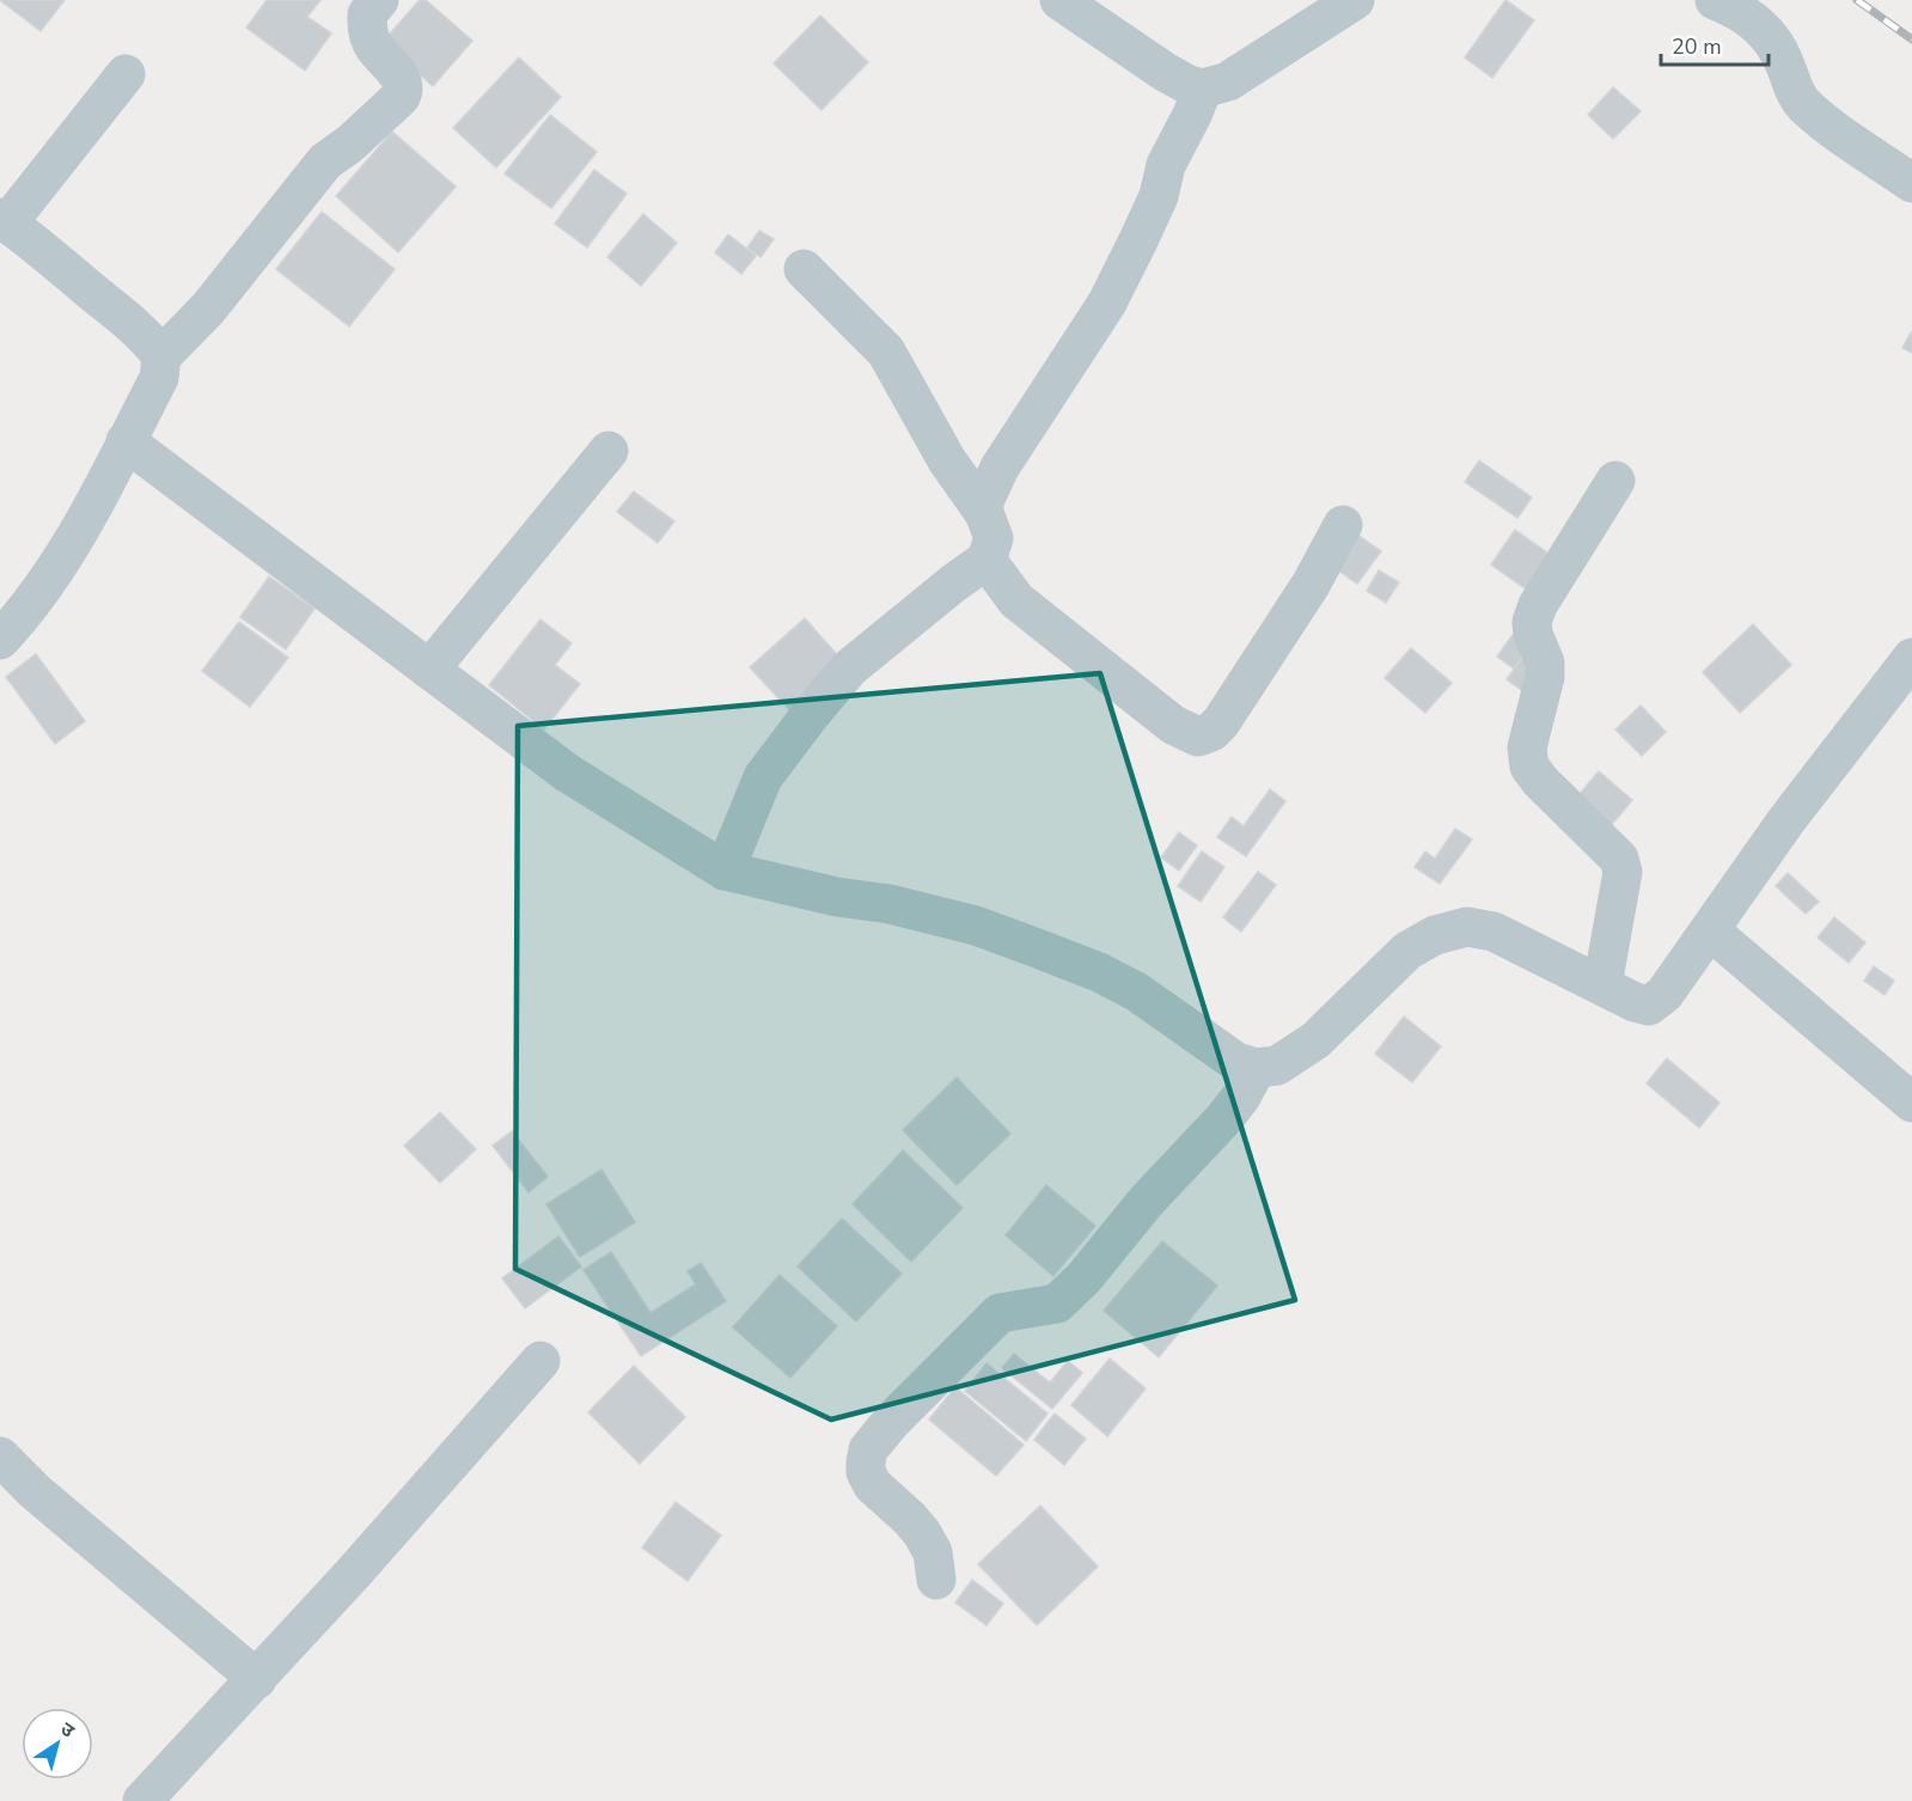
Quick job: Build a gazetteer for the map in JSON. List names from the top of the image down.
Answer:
{
  "scale_bar": "20 m",
  "north": "top right"
}
